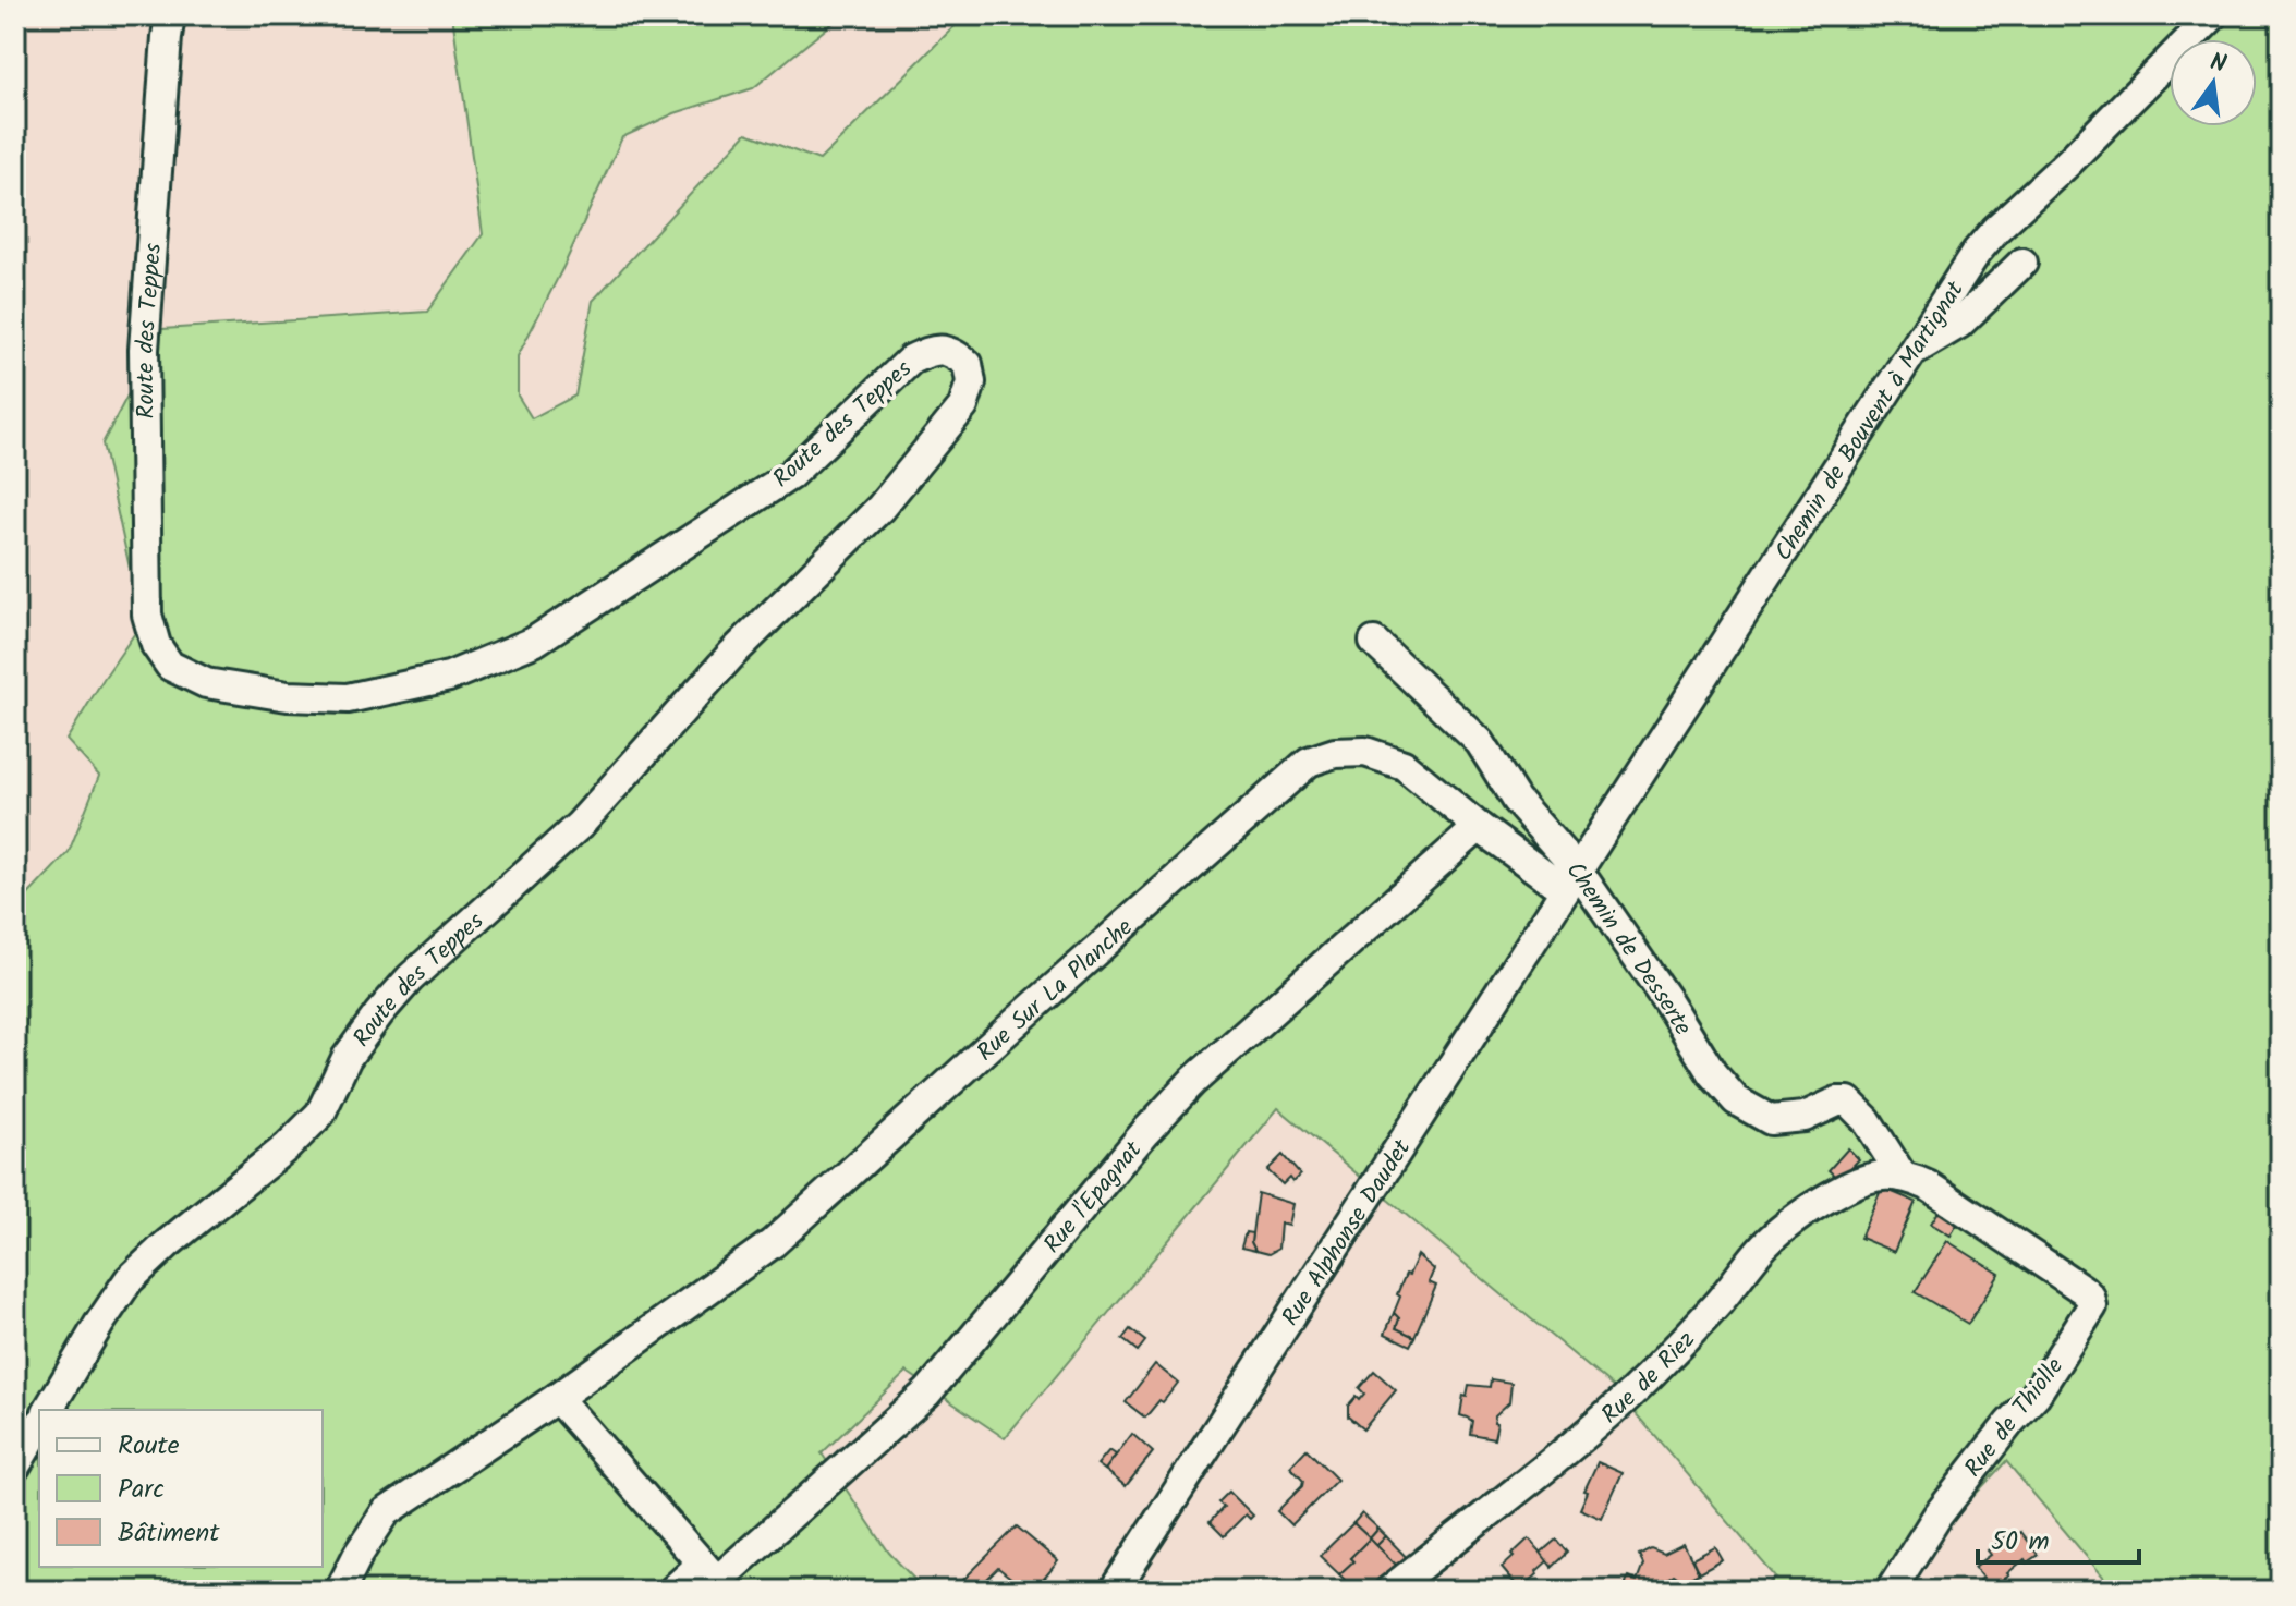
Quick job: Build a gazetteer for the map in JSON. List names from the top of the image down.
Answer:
{
  "streets": {
    "street": [
      "Route des Teppes",
      "Chemin de Bouvent à Martignat",
      "Chemin de Desserte",
      "Rue Sur La Planche",
      "Rue l'Epagnat",
      "Rue Alphonse Daudet",
      "Rue de Riez",
      "Rue de Thiolle"
    ]
  },
  "crossings": [
    ["Chemin de Bouvent à Martignat", "Chemin de Desserte"],
    ["Chemin de Bouvent à Martignat", "Rue Sur La Planche"],
    ["Chemin de Bouvent à Martignat", "Rue Alphonse Daudet"],
    ["Chemin de Desserte", "Rue Sur La Planche"],
    ["Chemin de Desserte", "Rue Alphonse Daudet"],
    ["Chemin de Desserte", "Rue de Riez"],
    ["Chemin de Desserte", "Rue de Thiolle"],
    ["Rue Sur La Planche", "Rue l'Epagnat"],
    ["Rue Sur La Planche", "Rue Alphonse Daudet"],
    ["Rue de Riez", "Rue de Thiolle"]
  ],
  "legend": ["Route", "Parc", "Bâtiment"],
  "scale_bar": "50 m",
  "north": "top"
}
